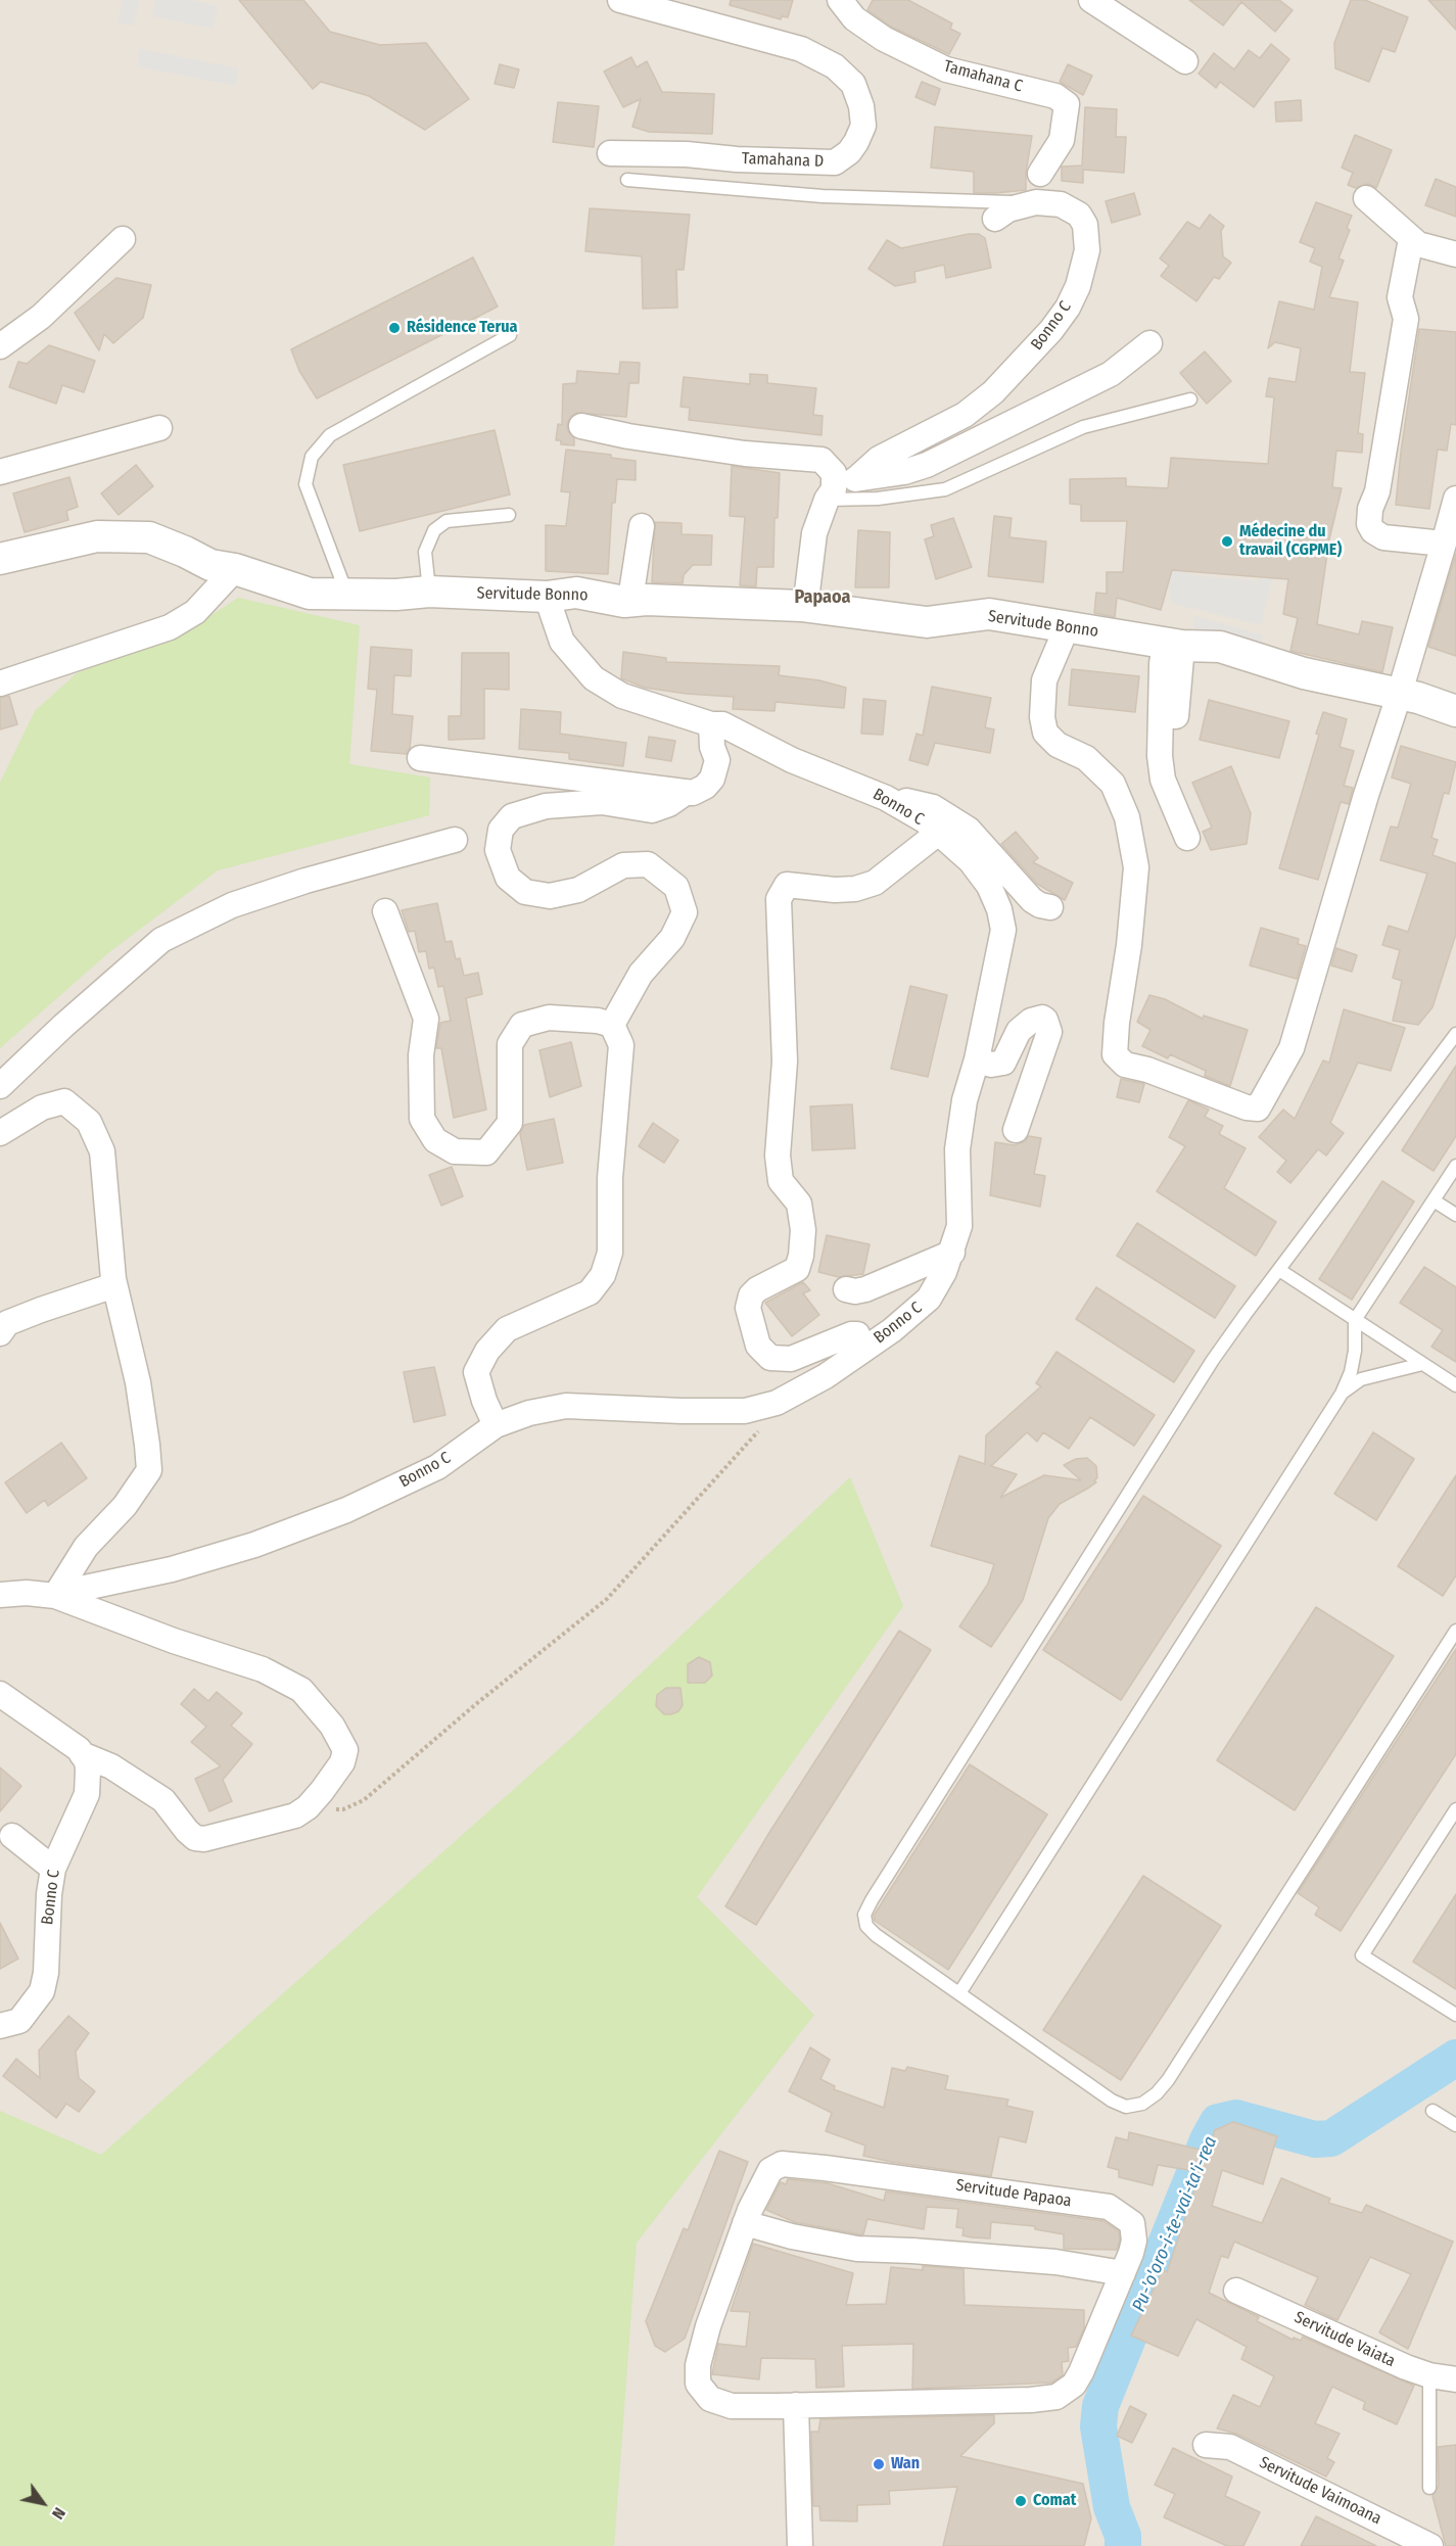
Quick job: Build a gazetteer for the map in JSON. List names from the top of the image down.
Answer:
{
  "streets": {
    "street": [
      "Tamahana C",
      "Tamahana D",
      "Bonno C",
      "Servitude Bonno",
      "Servitude Papaoa",
      "Servitude Vaiata",
      "Servitude Vaimoana"
    ]
  },
  "crossings": [
    ["Bonno C", "Servitude Bonno"]
  ],
  "districts": ["Papaoa"],
  "water": ["Pu-'o'oro-i-te-vai-ta'i-rea"],
  "places": [
    "Résidence Terua",
    "Médecine du travail (CGPME)",
    "Wan",
    "Comat"
  ],
  "north": "bottom right"
}
